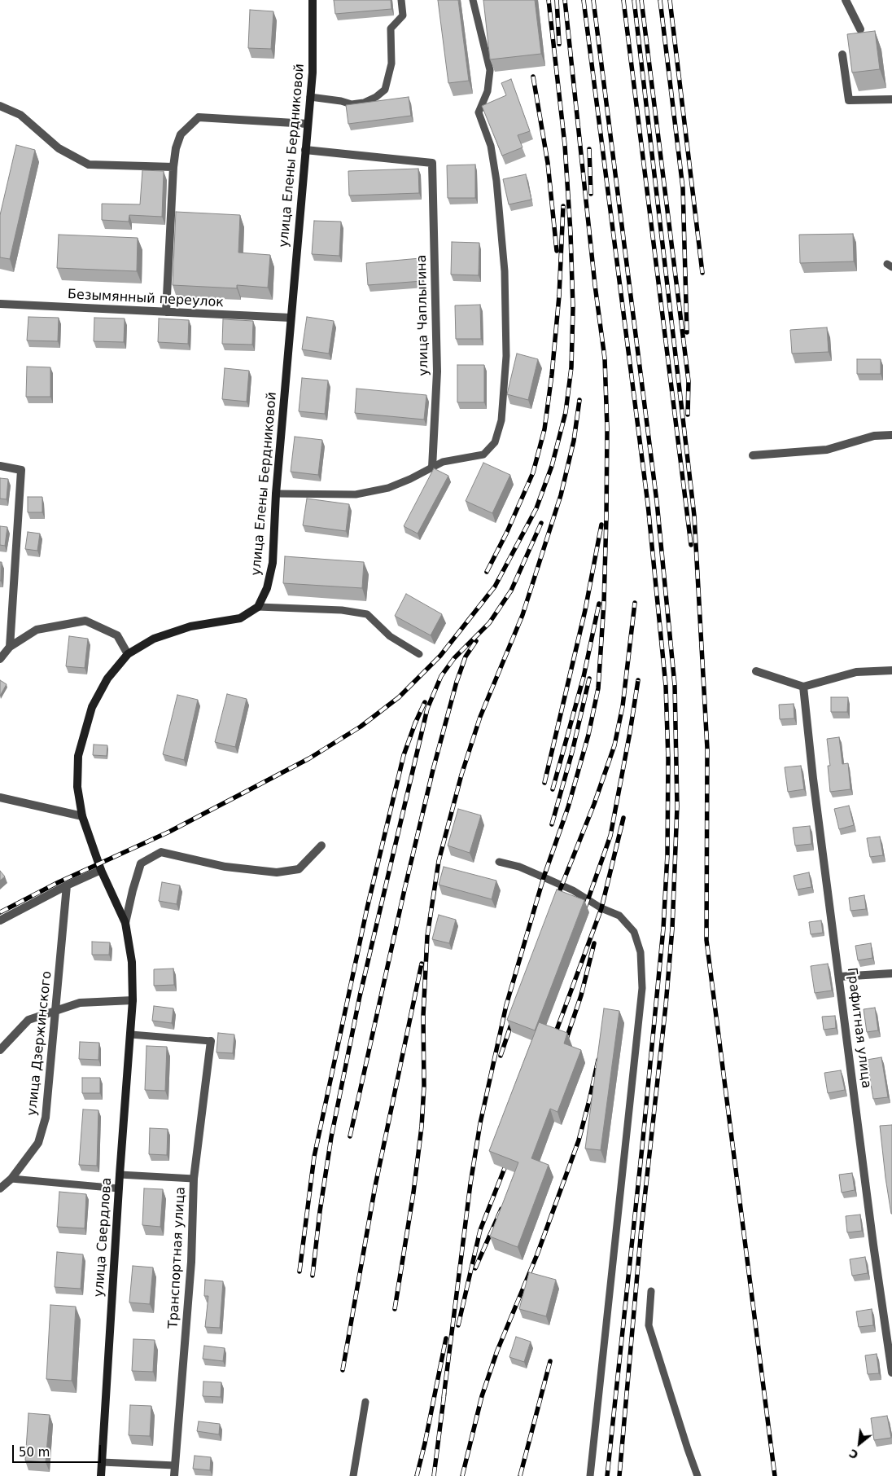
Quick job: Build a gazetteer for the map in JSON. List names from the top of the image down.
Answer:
{
  "streets": {
    "street": [
      "улица Елены Бердниковой",
      "Безымянный переулок",
      "улица Чаплыгина",
      "Графитная улица",
      "улица Дзержинского",
      "улица Свердлова",
      "Транспортная улица"
    ]
  },
  "crossings": [
    ["улица Елены Бердниковой", "Безымянный переулок"],
    ["улица Елены Бердниковой", "улица Чаплыгина"]
  ],
  "scale_bar": "50 m",
  "north": "bottom left"
}
